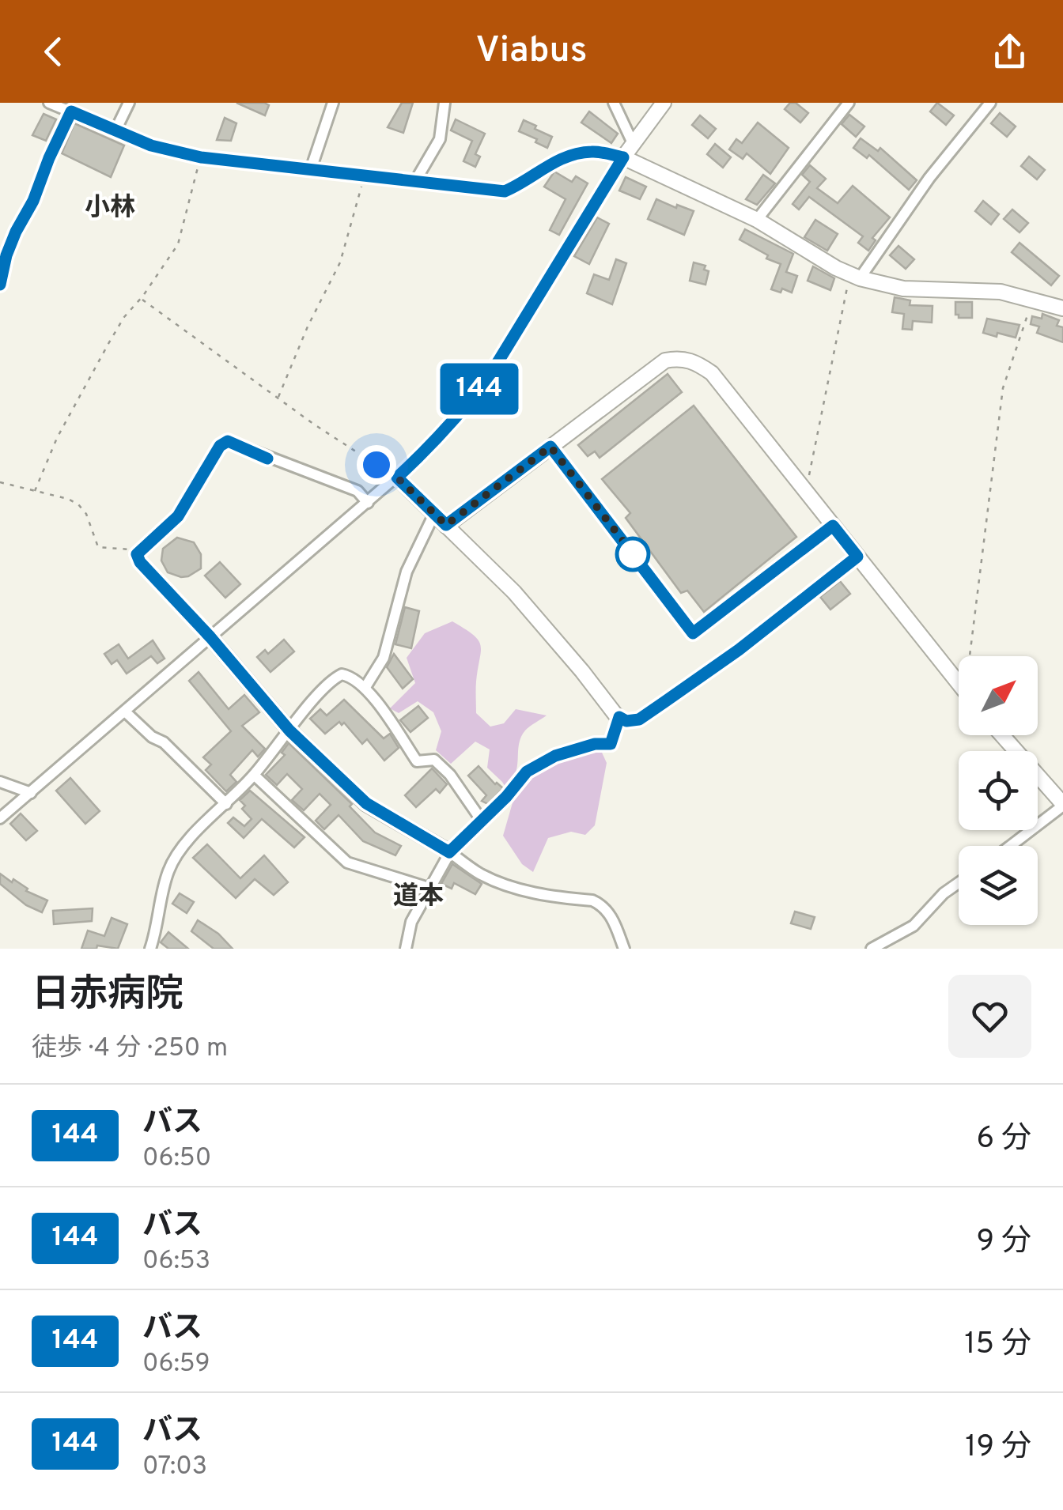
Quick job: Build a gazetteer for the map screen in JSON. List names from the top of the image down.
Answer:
{
  "districts": ["小林", "道本"],
  "lines": ["bus line 144"],
  "north": "top right",
  "page": {
    "header": "Viabus",
    "on_map": "144",
    "heading": ["日赤病院", "徒歩 · 4 分 · 250 m"],
    "list": [
      {
        "mark": "144",
        "name": "バス",
        "note": "06:50",
        "value": "6 分"
      },
      {
        "mark": "144",
        "name": "バス",
        "note": "06:53",
        "value": "9 分"
      },
      {
        "mark": "144",
        "name": "バス",
        "note": "06:59",
        "value": "15 分"
      },
      {
        "mark": "144",
        "name": "バス",
        "note": "07:03",
        "value": "19 分"
      }
    ]
  }
}
